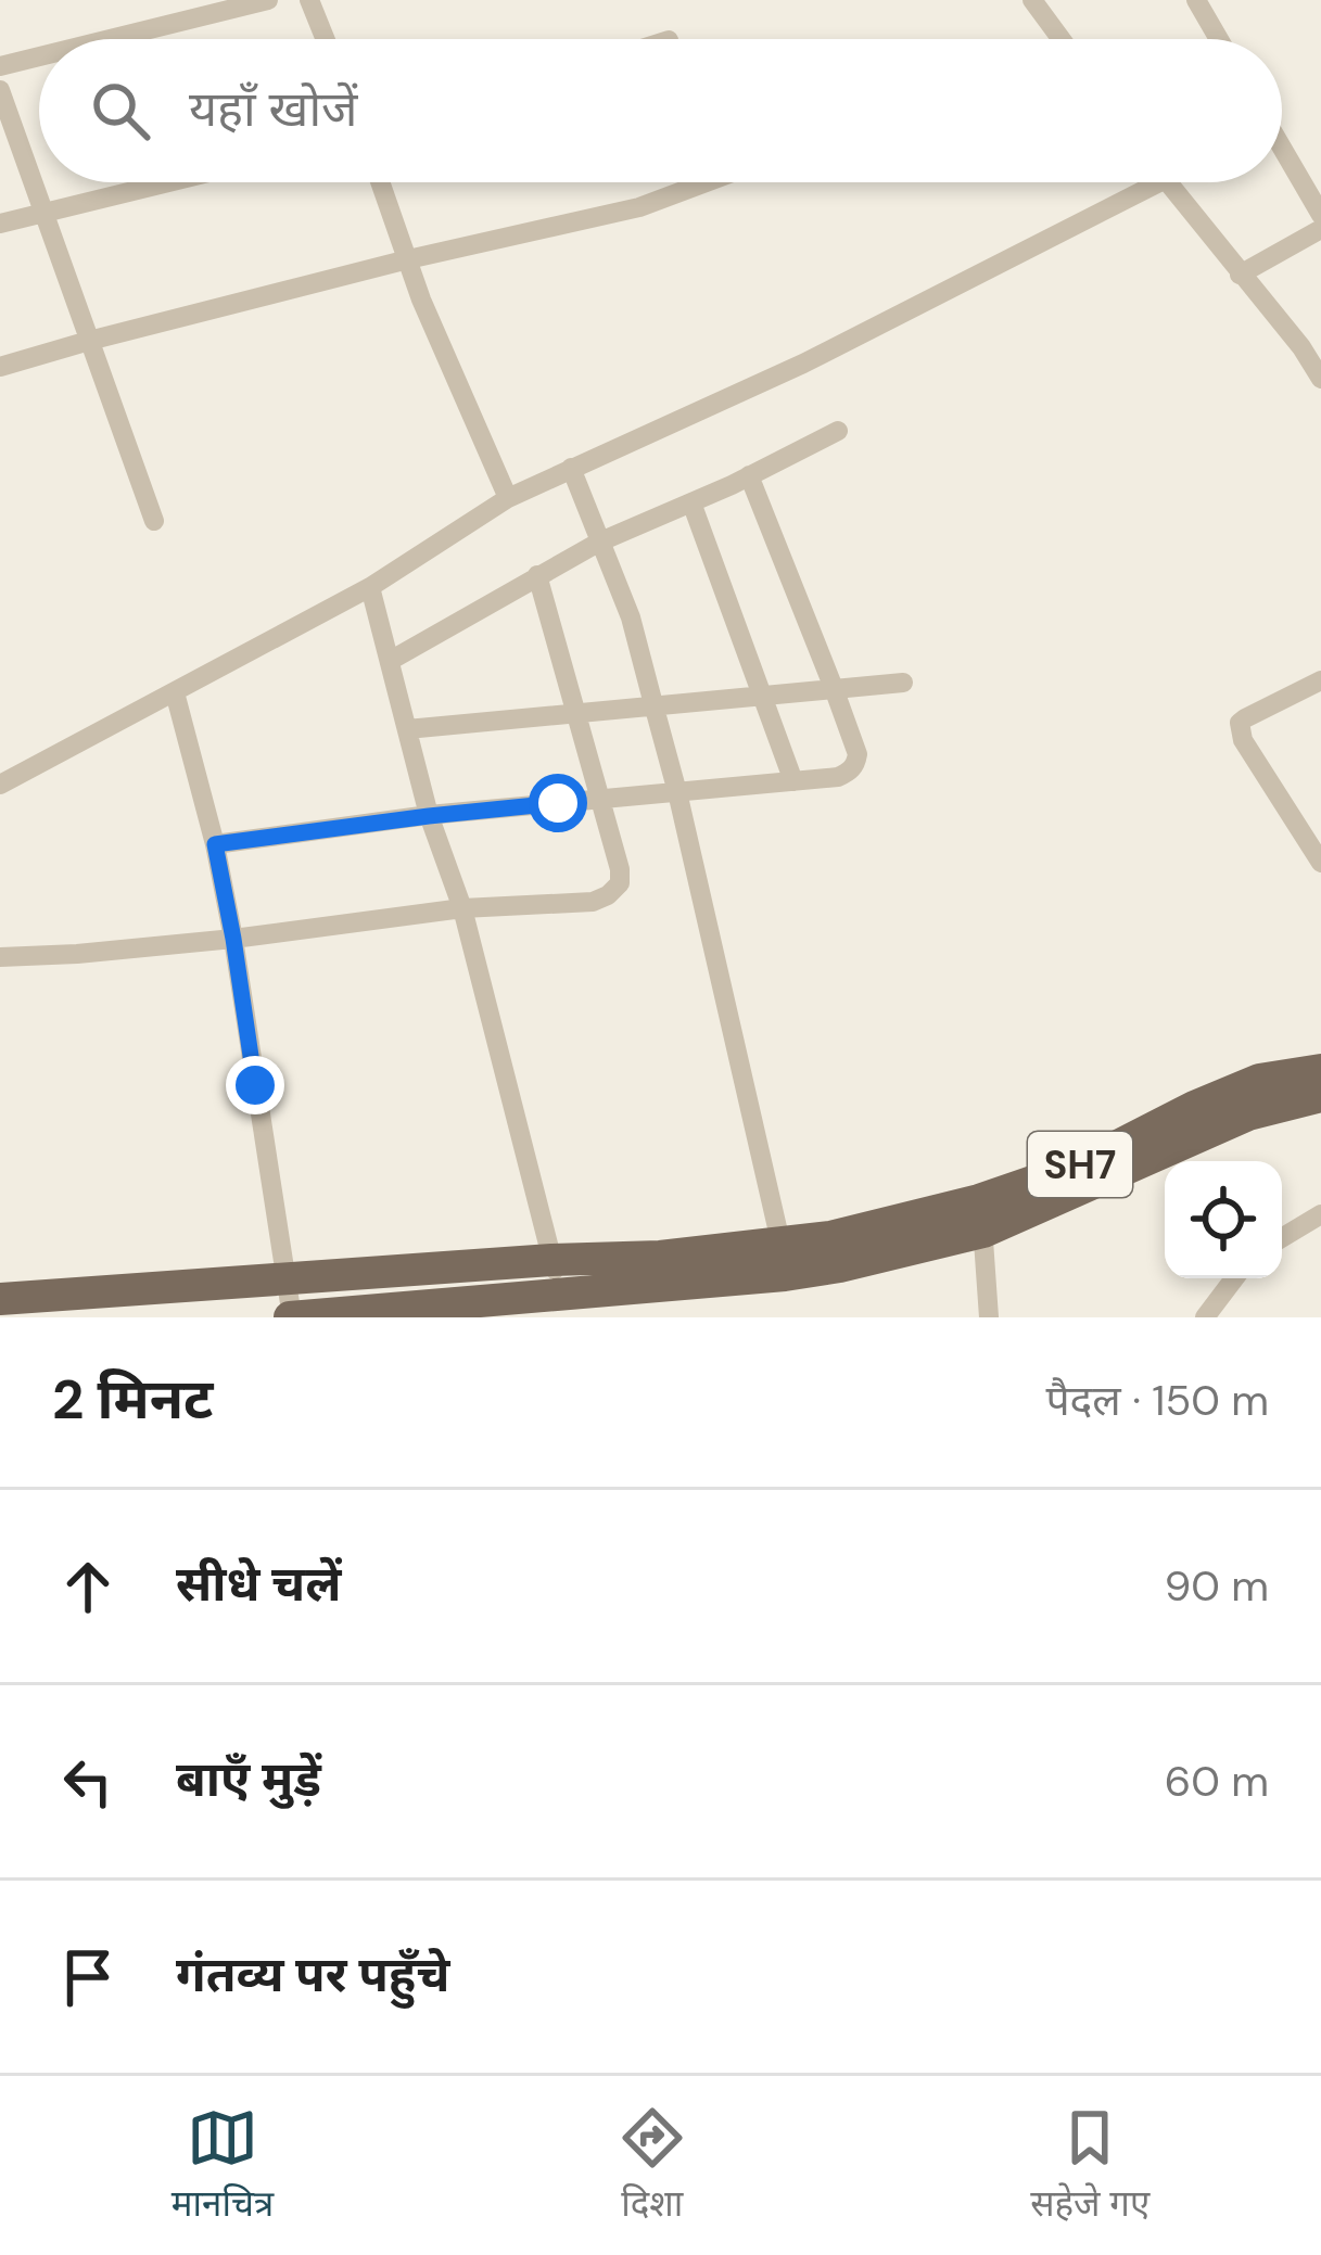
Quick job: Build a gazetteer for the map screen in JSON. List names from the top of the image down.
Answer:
{
  "streets": {
    "main road": ["SH7"]
  },
  "page": {
    "search": "यहाँ खोजें",
    "heading": ["2 मिनट", "पैदल · 150 m"],
    "list": [
      ["सीधे चलें", "90 m"],
      ["बाएँ मुड़ें", "60 m"],
      "गंतव्य पर पहुँचे"
    ],
    "nav": ["मानचित्र", "दिशा", "सहेजे गए"]
  }
}
